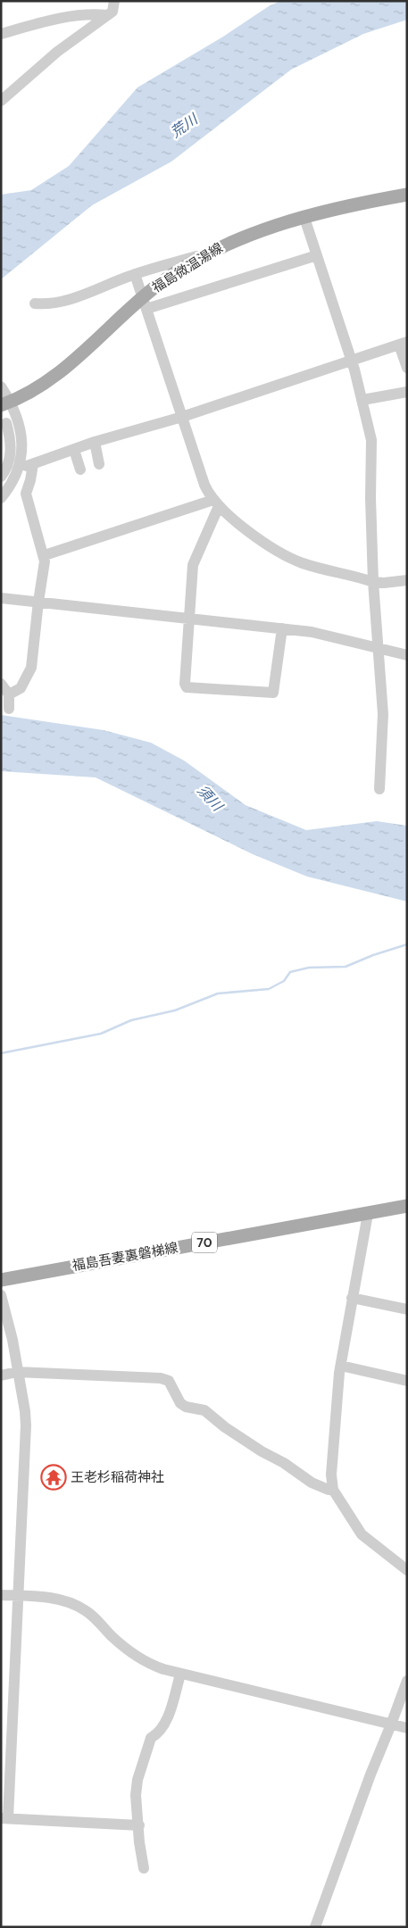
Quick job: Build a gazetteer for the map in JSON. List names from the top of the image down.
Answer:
{
  "streets": {
    "main road": ["福島微温湯線", "70", "福島吾妻裏磐梯線"]
  },
  "water": ["荒川", "須川"],
  "places": {
    "temple": ["王老杉稲荷神社"]
  }
}
